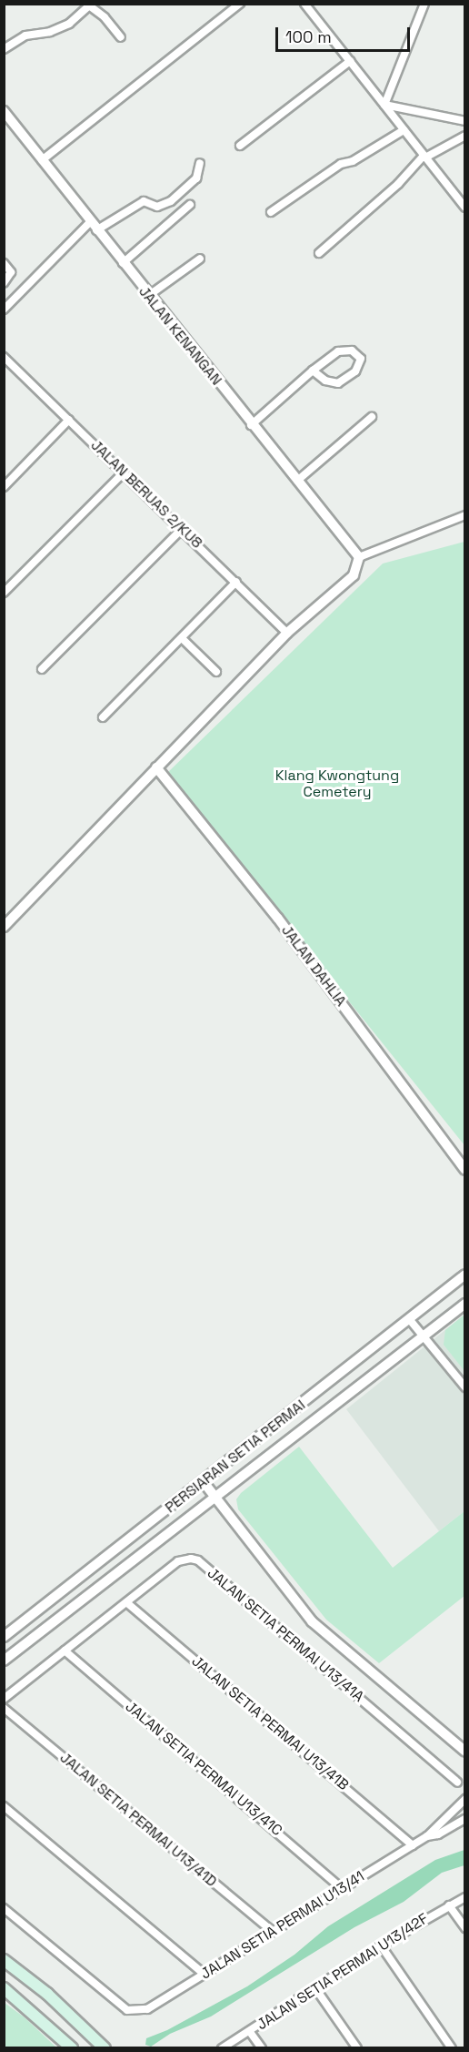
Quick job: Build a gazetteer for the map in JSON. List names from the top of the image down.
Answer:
{
  "streets": {
    "street": [
      "JALAN KENANGAN",
      "JALAN BERUAS 2/KU8",
      "JALAN DAHLIA",
      "PERSIARAN SETIA PERMAI",
      "JALAN SETIA PERMAI U13/41A",
      "JALAN SETIA PERMAI U13/41B",
      "JALAN SETIA PERMAI U13/41C",
      "JALAN SETIA PERMAI U13/41D",
      "JALAN SETIA PERMAI U13/41",
      "JALAN SETIA PERMAI U13/42F"
    ]
  },
  "crossings": [
    ["JALAN SETIA PERMAI U13/41A", "JALAN SETIA PERMAI U13/41B"],
    ["JALAN SETIA PERMAI U13/41A", "JALAN SETIA PERMAI U13/41C"],
    ["JALAN SETIA PERMAI U13/41B", "JALAN SETIA PERMAI U13/41"],
    ["JALAN SETIA PERMAI U13/41C", "JALAN SETIA PERMAI U13/41"],
    ["JALAN SETIA PERMAI U13/41D", "JALAN SETIA PERMAI U13/41"]
  ],
  "parks": ["Klang Kwongtung Cemetery"],
  "scale_bar": "100 m"
}
